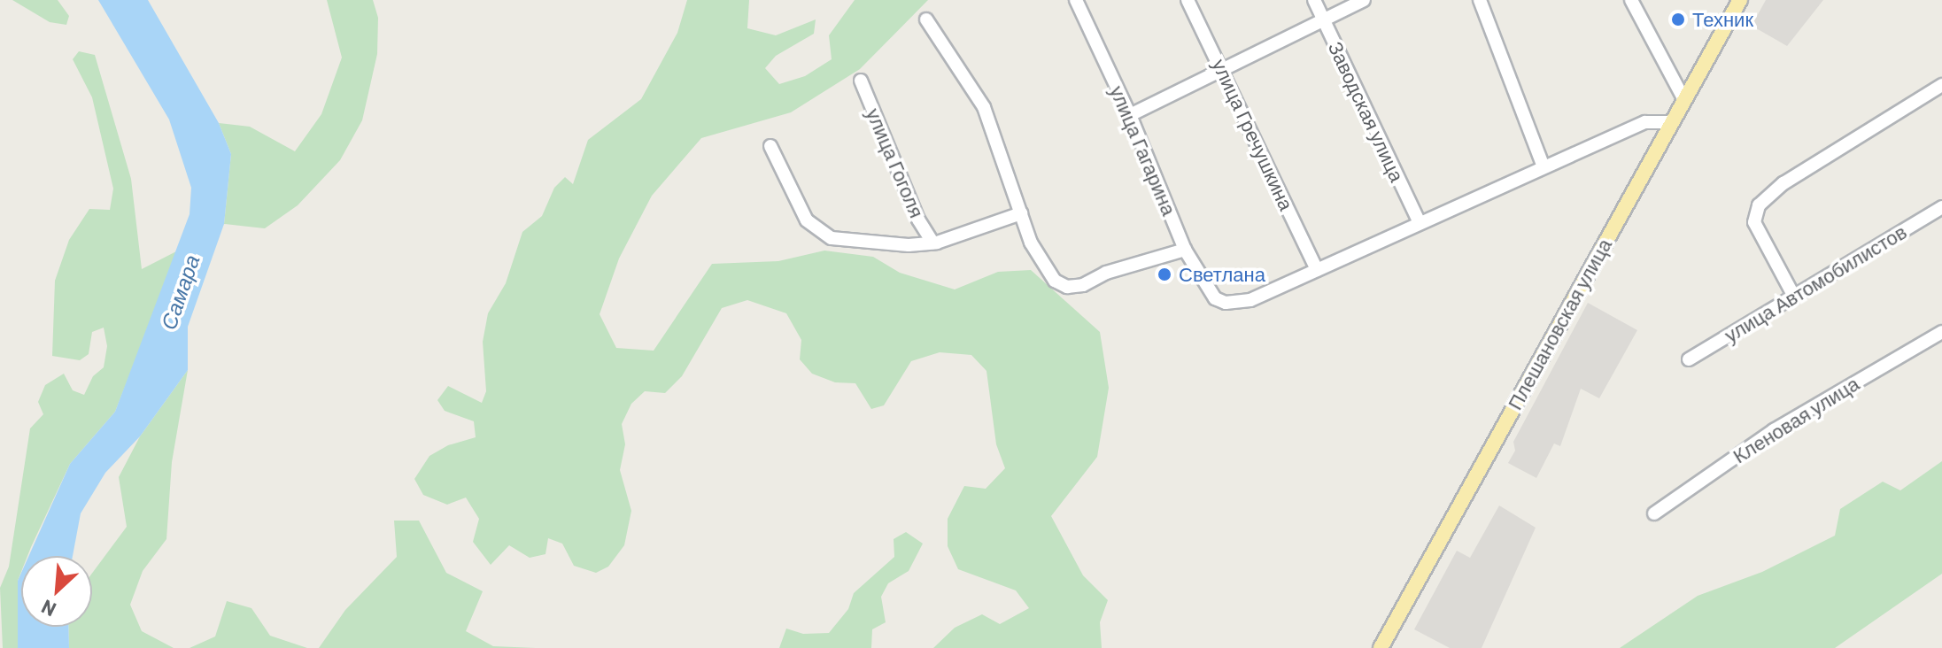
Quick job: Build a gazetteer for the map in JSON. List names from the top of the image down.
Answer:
{
  "streets": {
    "main road": ["Плешановская улица"],
    "street": [
      "Заводская улица",
      "улица Гречушкина",
      "улица Гагарина",
      "улица Гоголя",
      "улица Автомобилистов",
      "Кленовая улица"
    ]
  },
  "crossings": [
    ["улица Гречушкина", "улица Гагарина"]
  ],
  "water": ["Самара"],
  "places": ["Техник", "Светлана"],
  "north": "bottom left"
}
